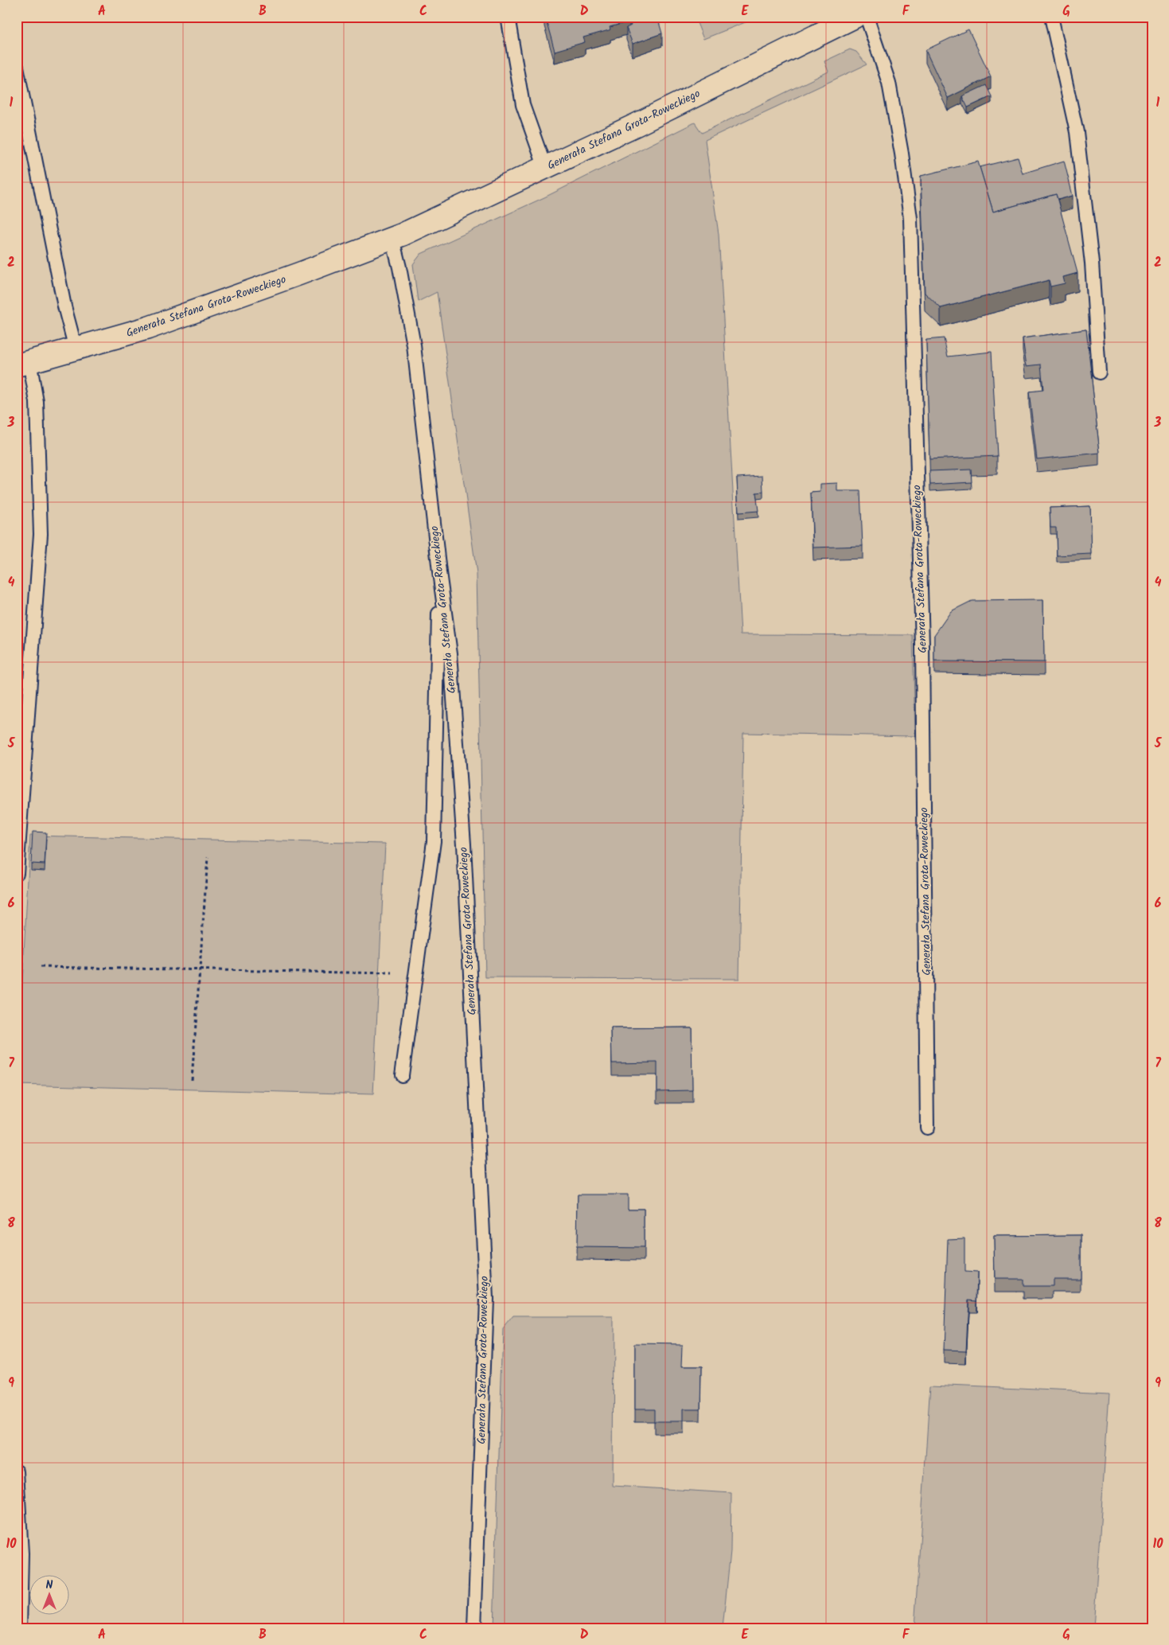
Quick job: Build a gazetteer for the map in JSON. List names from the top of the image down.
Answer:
{
  "streets": {
    "street": ["Generała Stefana Grota-Roweckiego"]
  },
  "north": "top",
  "grid": {
    "columns": [
      "A",
      "B",
      "C",
      "D",
      "E",
      "F",
      "G"
    ],
    "rows": [
      "1",
      "2",
      "3",
      "4",
      "5",
      "6",
      "7",
      "8",
      "9",
      "10"
    ]
  }
}
